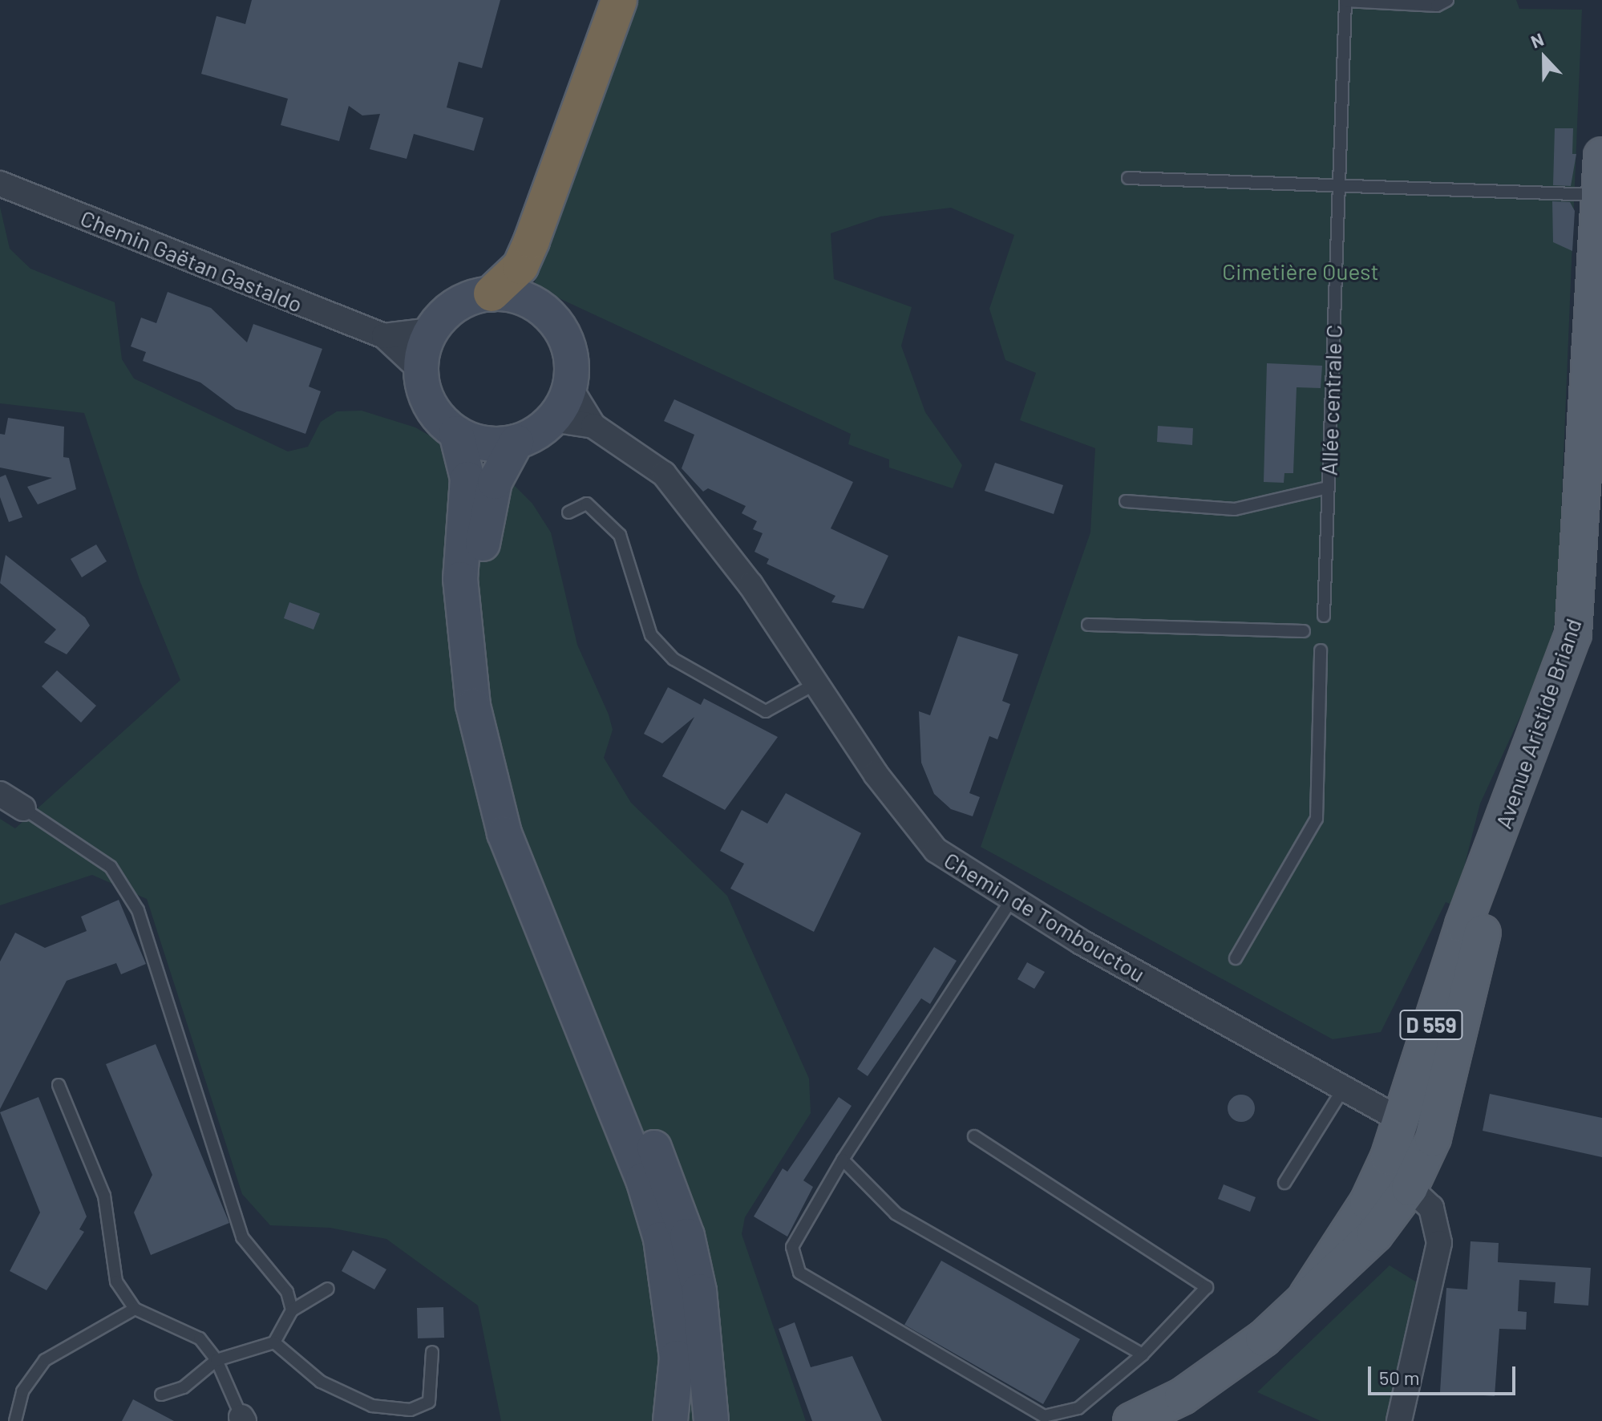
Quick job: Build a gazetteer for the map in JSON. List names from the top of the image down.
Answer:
{
  "streets": {
    "main road": ["Avenue Aristide Briand", "D 559"],
    "street": ["Chemin Gaëtan Gastaldo", "Chemin de Tombouctou"],
    "lane": ["Allée centrale C"]
  },
  "crossings": [
    ["Chemin Gaëtan Gastaldo", "Chemin de Tombouctou"],
    ["Avenue Aristide Briand", "Chemin de Tombouctou"],
    ["Avenue Aristide Briand", "D 559"]
  ],
  "parks": ["Cimetière Ouest"],
  "scale_bar": "50 m",
  "north": "top"
}
